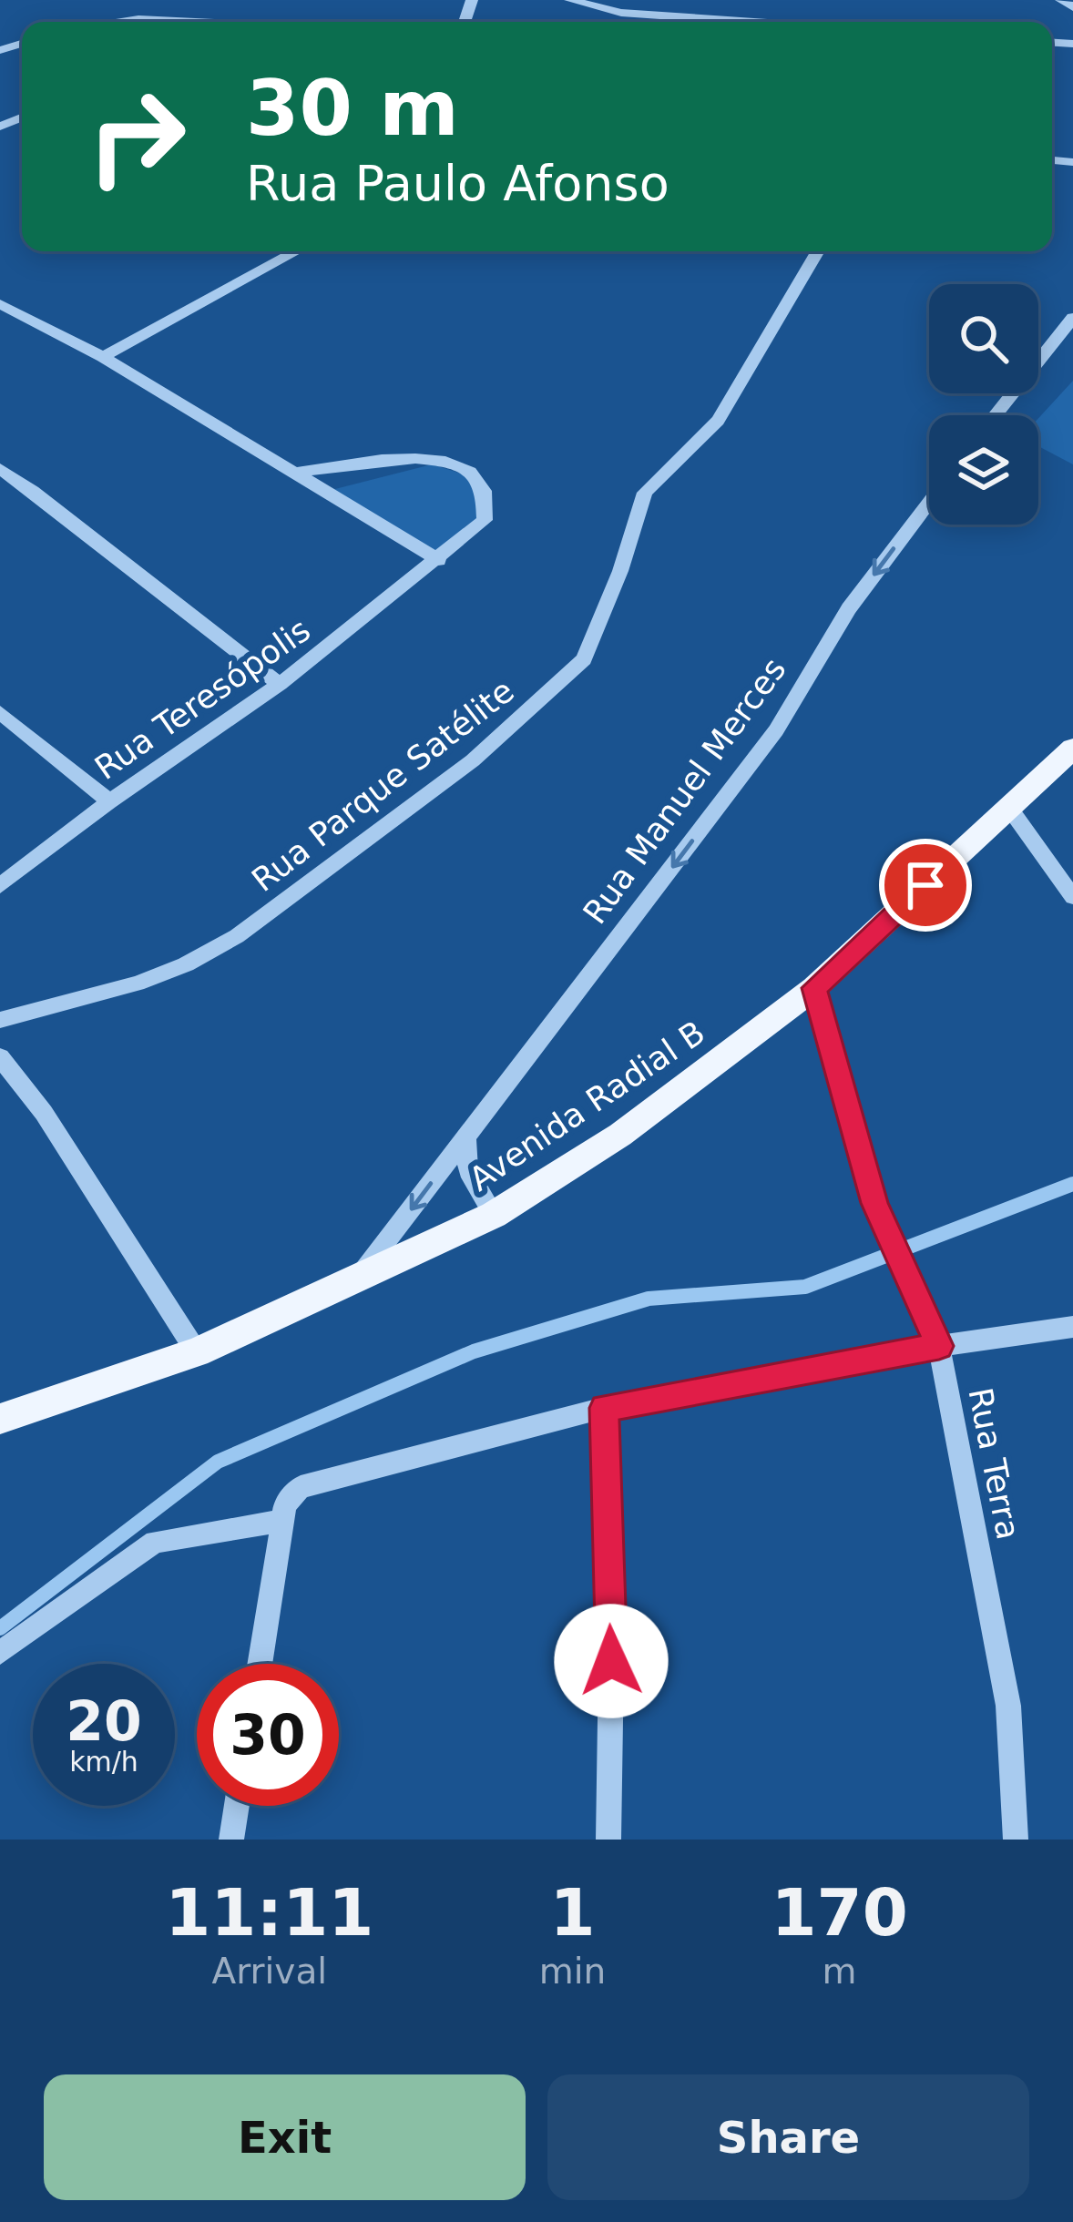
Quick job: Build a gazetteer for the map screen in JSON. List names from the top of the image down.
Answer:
{
  "streets": {
    "main road": ["Avenida Radial B"],
    "street": [
      "Rua Teresópolis",
      "Rua Parque Satélite",
      "Rua Manuel Merces",
      "Rua Terra"
    ]
  },
  "crossings": [
    ["Rua Manuel Merces", "Avenida Radial B"],
    ["Avenida Radial B", "Rua Terra"]
  ],
  "one_way": ["Rua Manuel Merces"],
  "page": {
    "turn": ["30 m", "Rua Paulo Afonso"],
    "speed": "20 km/h",
    "limit": "30",
    "eta": [
      "11:11",
      "Arrival",
      "1",
      "min",
      "170",
      "m"
    ],
    "buttons": ["Exit", "Share"]
  }
}
